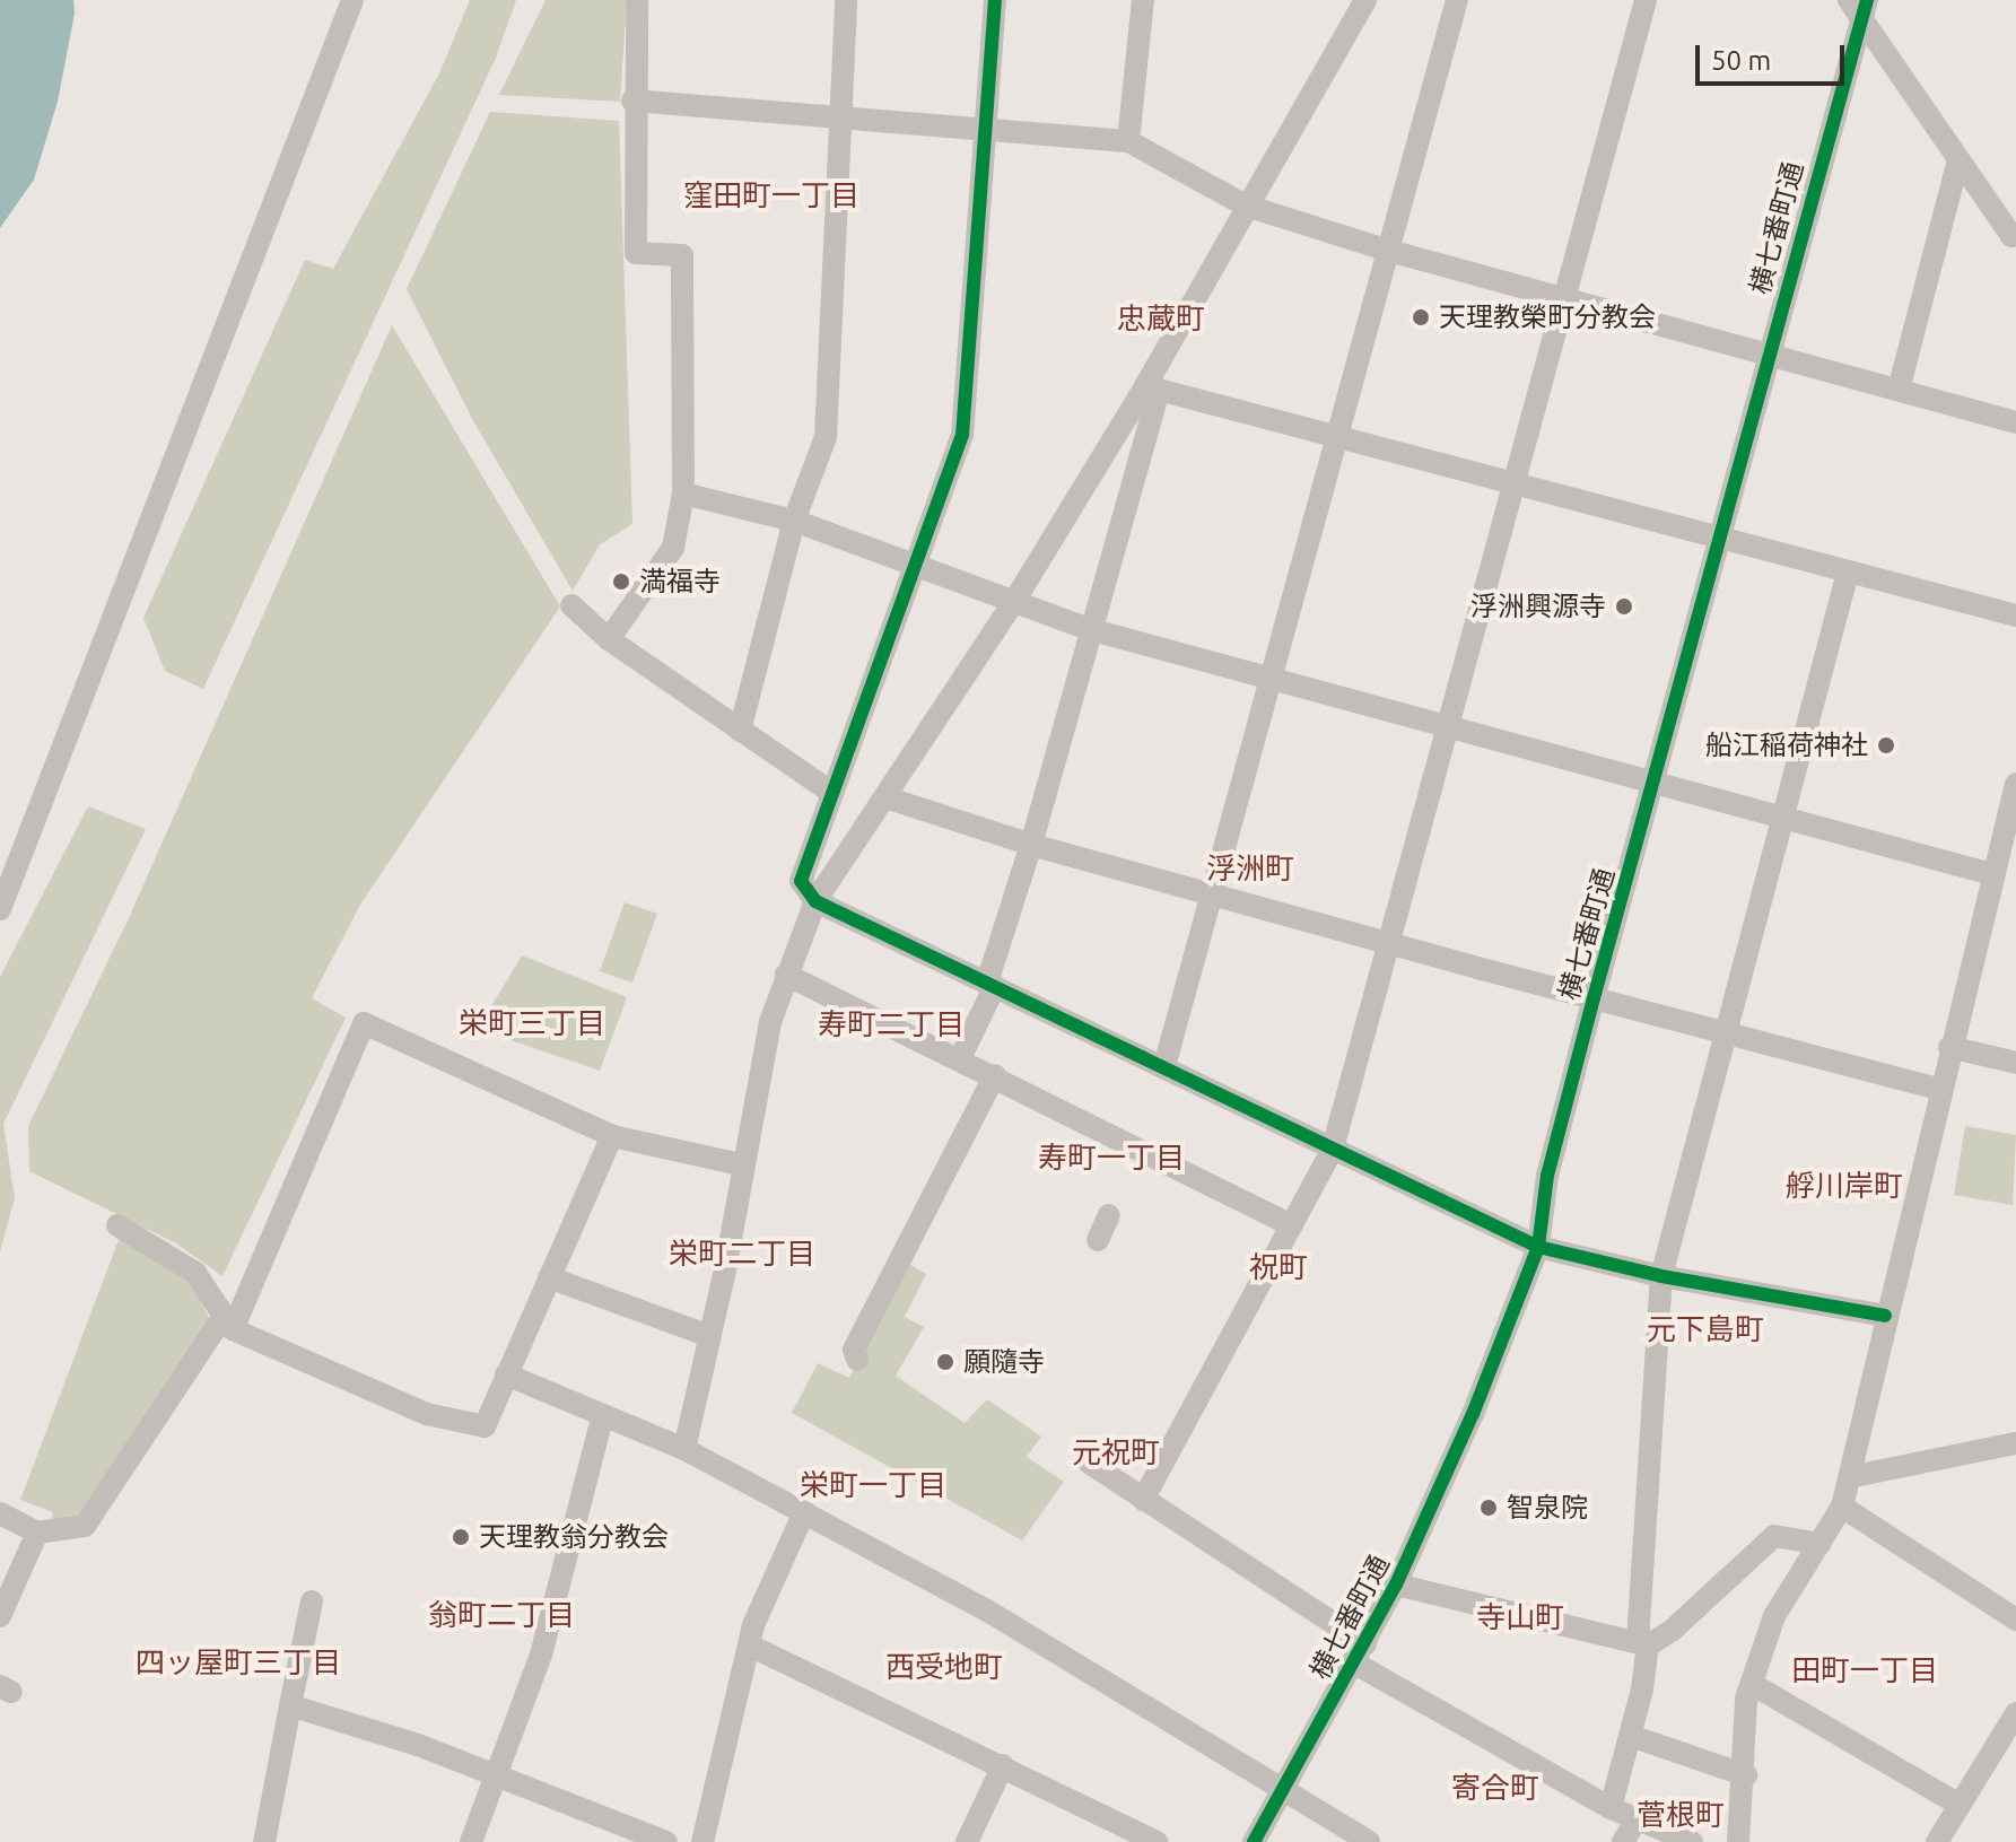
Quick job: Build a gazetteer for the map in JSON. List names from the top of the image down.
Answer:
{
  "streets": {
    "street": ["横七番町通"]
  },
  "districts": [
    "窪田町一丁目",
    "忠蔵町",
    "浮洲町",
    "栄町三丁目",
    "寿町二丁目",
    "寿町一丁目",
    "艀川岸町",
    "栄町二丁目",
    "祝町",
    "元下島町",
    "元祝町",
    "栄町一丁目",
    "翁町二丁目",
    "寺山町",
    "四ッ屋町三丁目",
    "西受地町",
    "田町一丁目",
    "寄合町",
    "菅根町"
  ],
  "places": [
    "天理教榮町分教会",
    "満福寺",
    "浮洲興源寺",
    "船江稲荷神社",
    "願隨寺",
    "智泉院",
    "天理教翁分教会"
  ],
  "scale_bar": "50 m"
}
